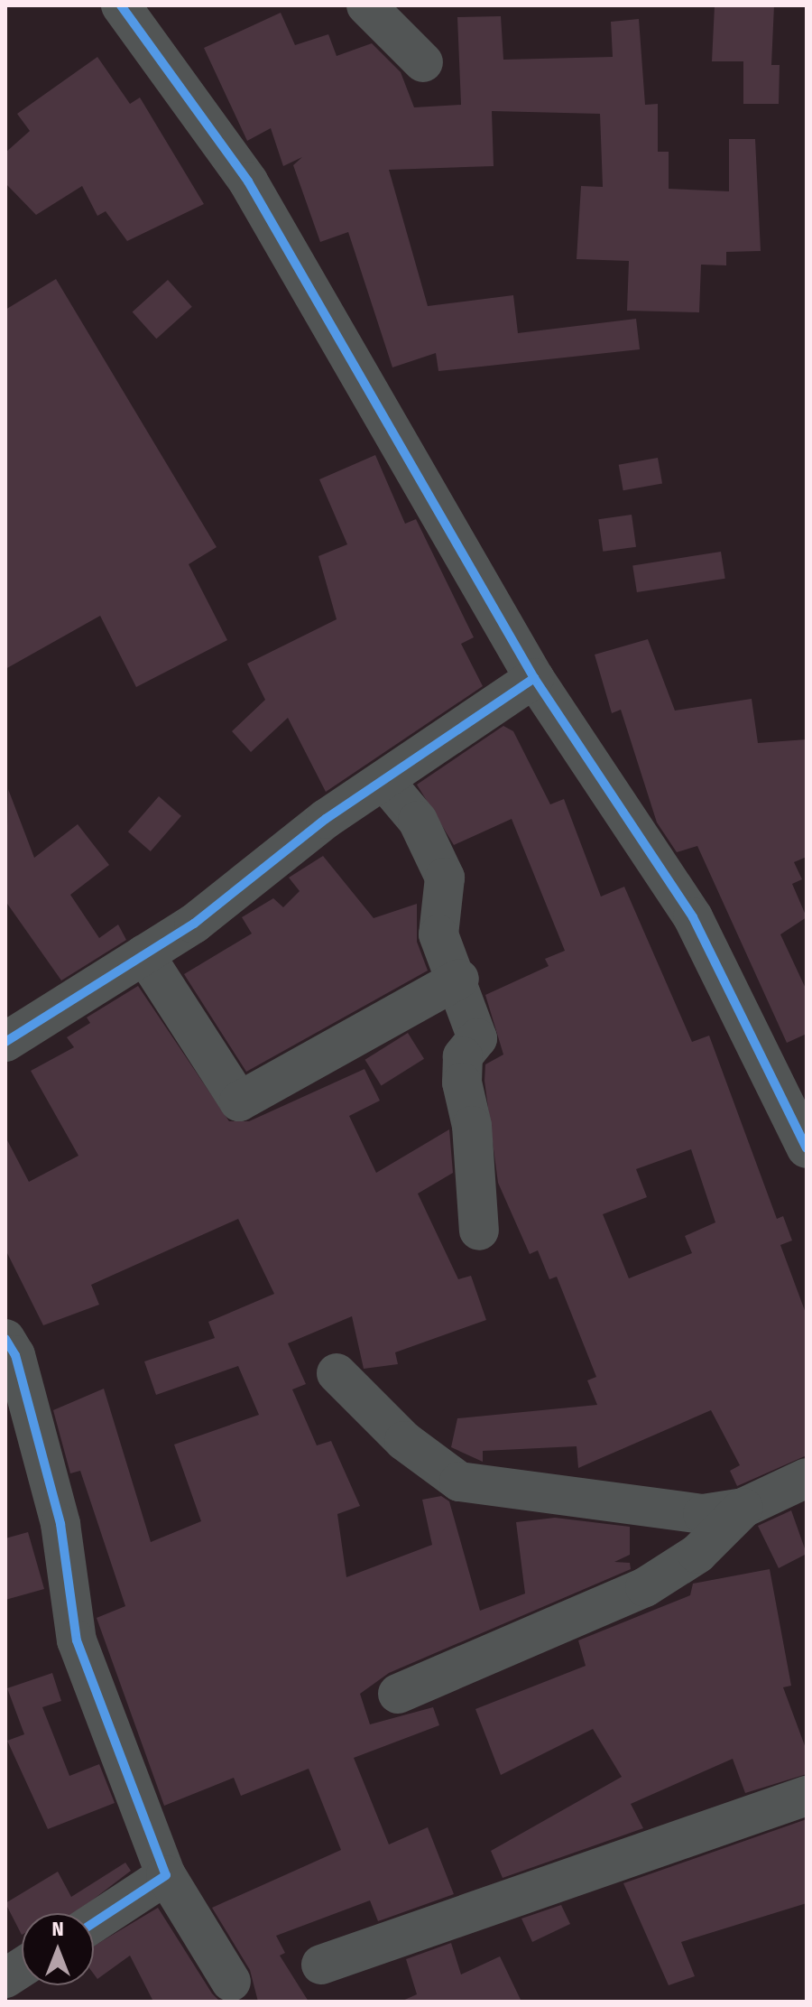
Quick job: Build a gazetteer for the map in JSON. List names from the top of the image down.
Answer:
{
  "north": "top"
}
